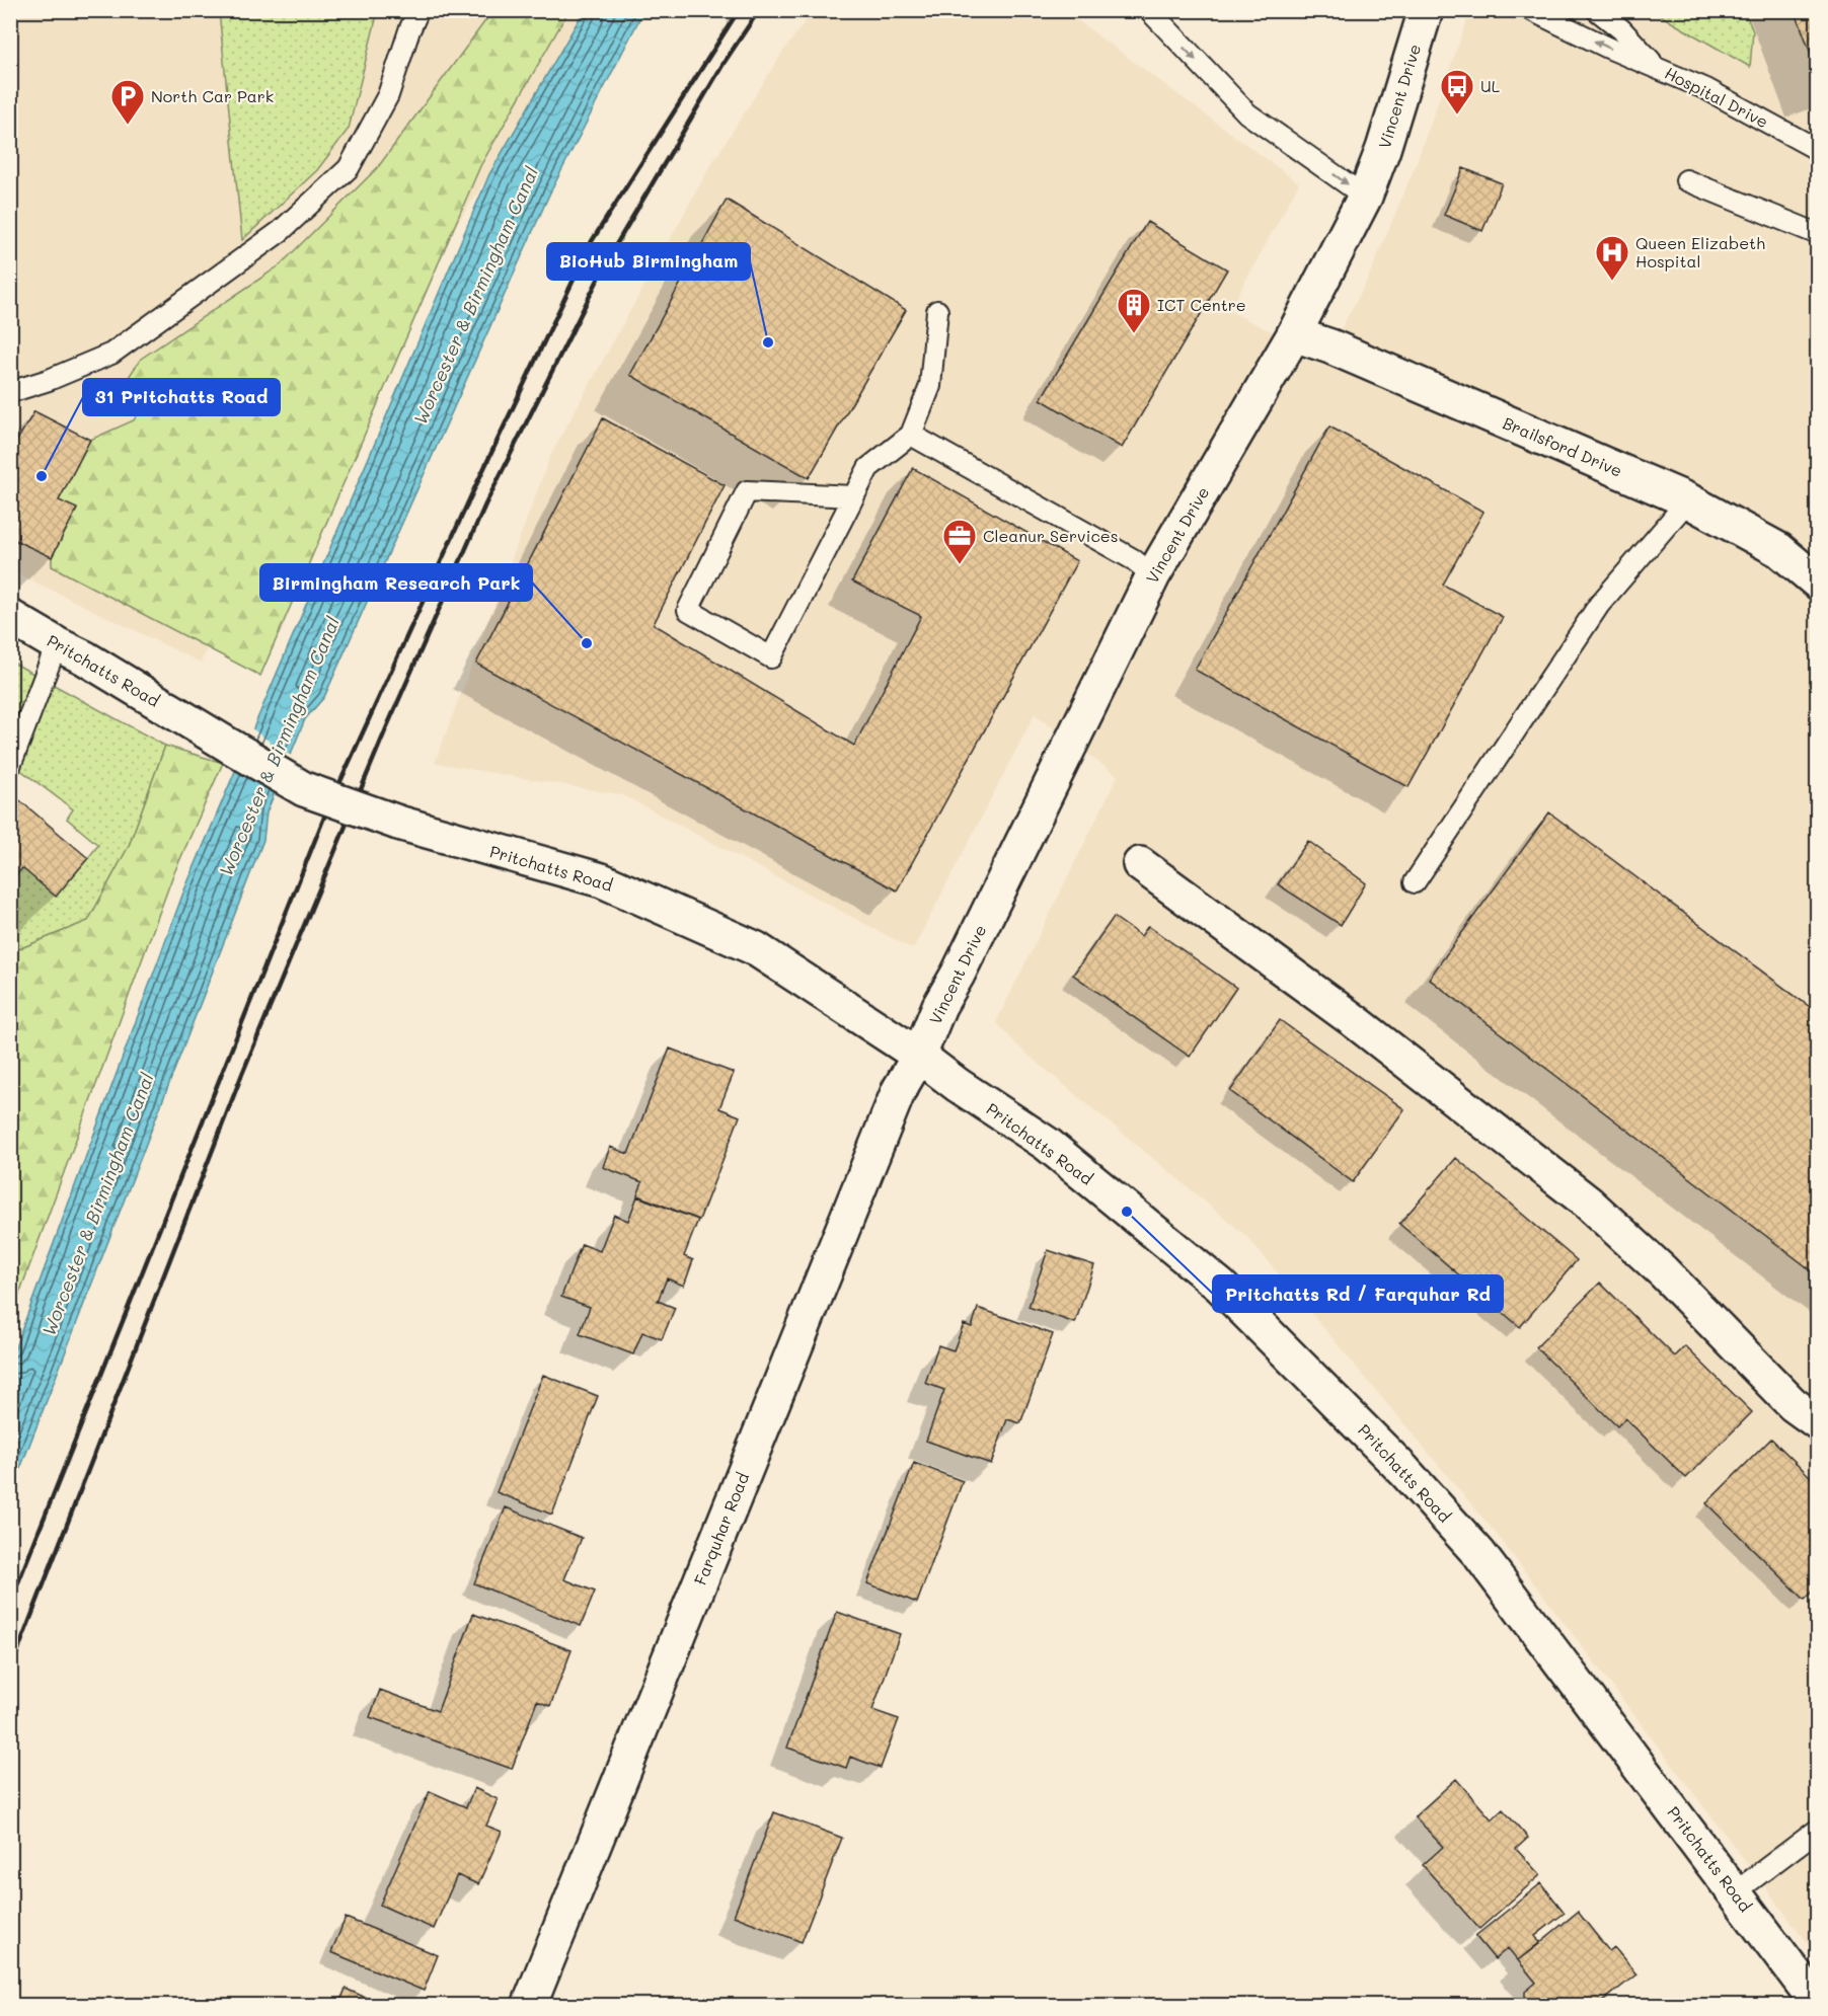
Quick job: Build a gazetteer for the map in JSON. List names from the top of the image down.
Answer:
{
  "streets": {
    "street": [
      "Vincent Drive",
      "Brailsford Drive",
      "Pritchatts Road",
      "Farquhar Road"
    ],
    "lane": ["Hospital Drive"]
  },
  "crossings": [
    ["Vincent Drive", "Brailsford Drive"],
    ["Vincent Drive", "Pritchatts Road"],
    ["Vincent Drive", "Farquhar Road"],
    ["Pritchatts Road", "Farquhar Road"]
  ],
  "water": ["Worcester & Birmingham Canal"],
  "places": {
    "bus stop": ["UL"],
    "parking": ["North Car Park"],
    "hospital": ["Queen Elizabeth Hospital"],
    "building": ["ICT Centre"],
    "other": [
      "BioHub Birmingham",
      "31 Pritchatts Road",
      "Birmingham Research Park",
      "Pritchatts Rd / Farquhar Rd"
    ],
    "office": ["Cleanur Services"]
  }
}
